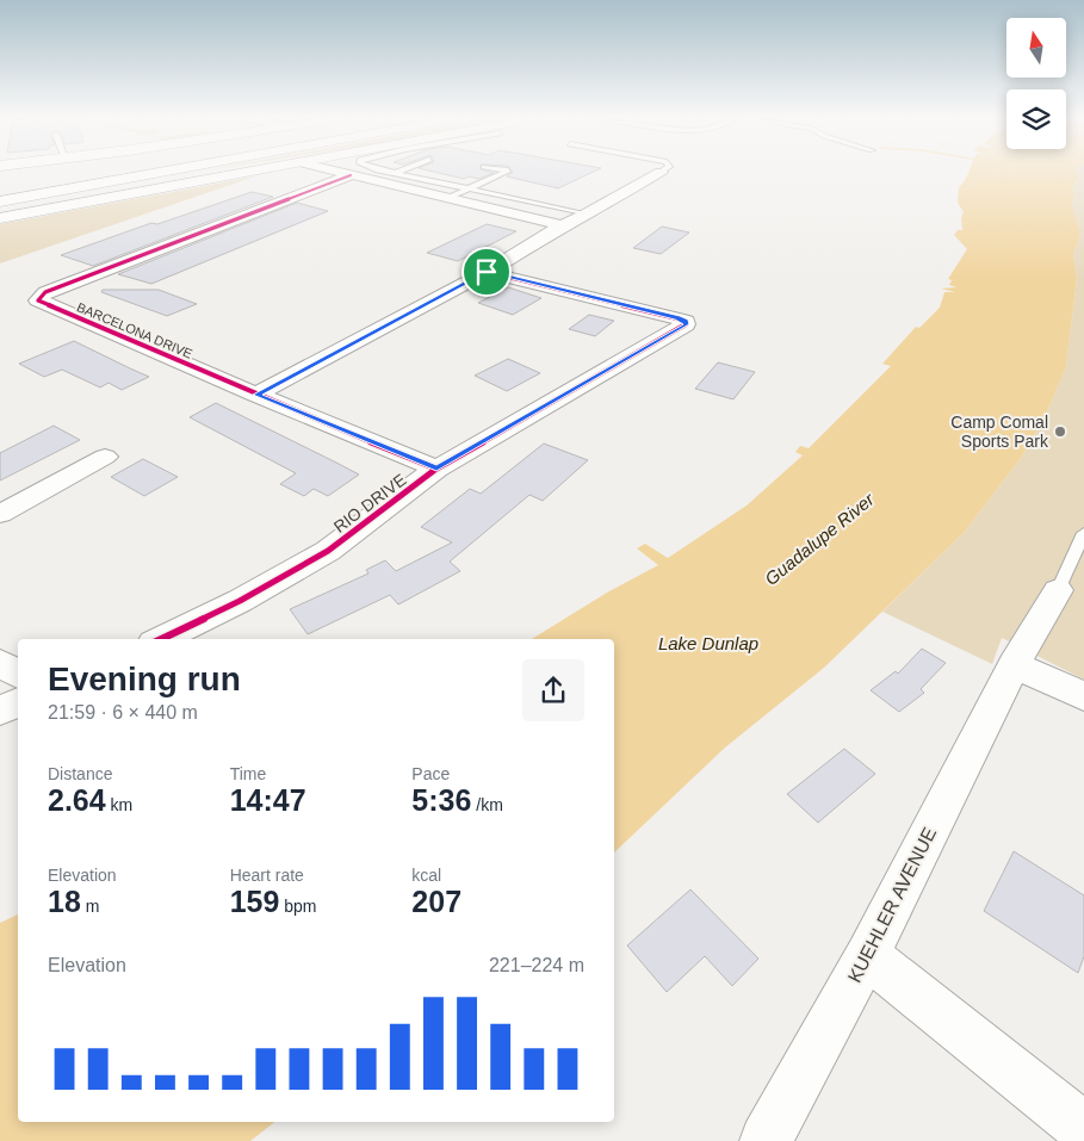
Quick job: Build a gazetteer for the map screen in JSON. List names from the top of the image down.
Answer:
{
  "streets": {
    "street": ["BARCELONA DRIVE", "RIO DRIVE", "KUEHLER AVENUE"]
  },
  "crossings": [
    ["BARCELONA DRIVE", "RIO DRIVE"]
  ],
  "water": ["Guadalupe River", "Lake Dunlap"],
  "places": ["Camp Comal Sports Park"],
  "north": "top",
  "page": {
    "heading": ["Evening run", "21:59 · 6 × 440 m"],
    "stats": [
      ["Distance", "2.64 km"],
      ["Time", "14:47"],
      ["Pace", "5:36 /km"],
      ["Elevation", "18 m"],
      ["Heart rate", "159 bpm"],
      ["kcal", "207"]
    ],
    "chart": ["Elevation", "221–224 m"]
  }
}
